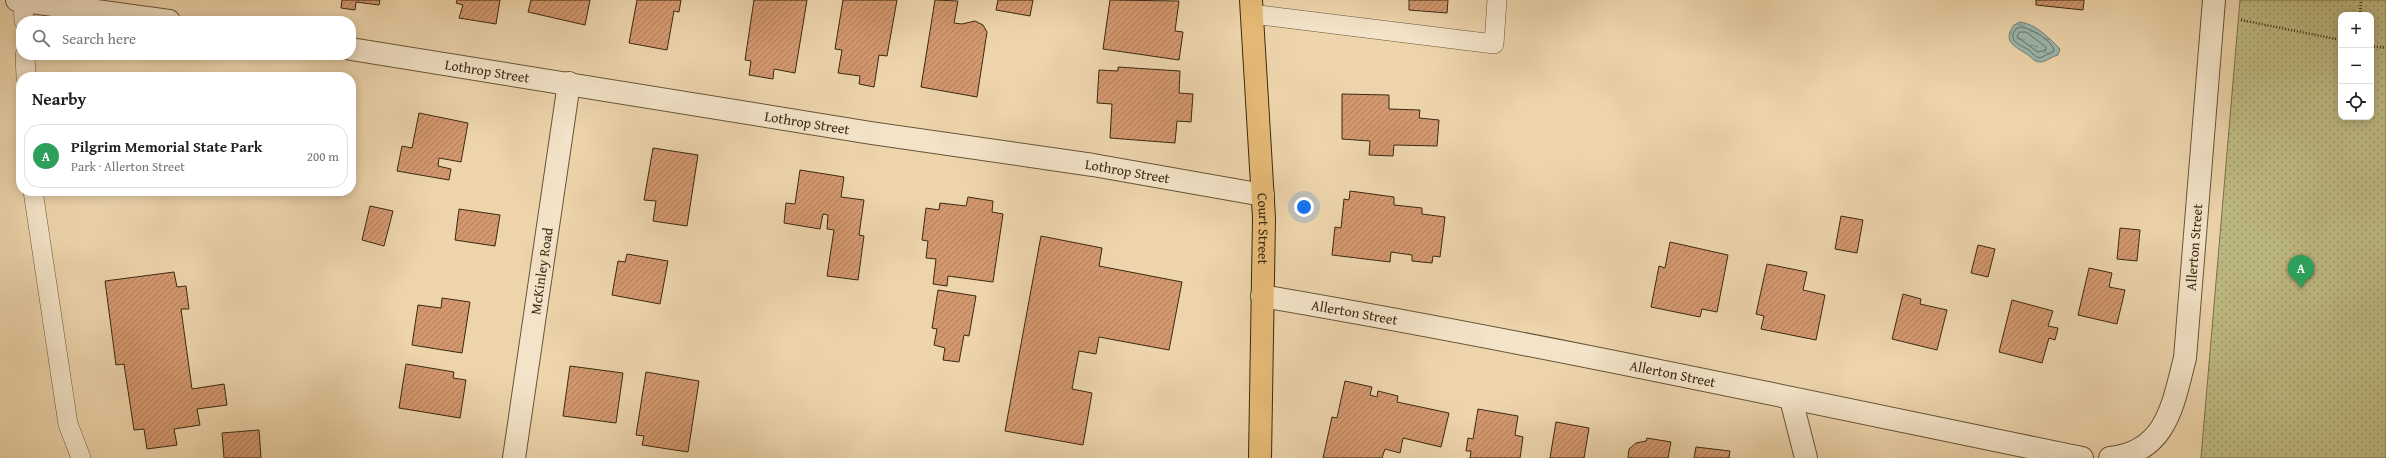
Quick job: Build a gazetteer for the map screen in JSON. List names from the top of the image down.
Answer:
{
  "streets": {
    "main road": ["Court Street"],
    "street": ["Lothrop Street", "Allerton Street", "McKinley Road"]
  },
  "crossings": [
    ["Lothrop Street", "Court Street"],
    ["Lothrop Street", "McKinley Road"],
    ["Court Street", "Allerton Street"]
  ],
  "page": {
    "map_buttons": ["+", "−"],
    "search": "Search here",
    "heading": "Nearby",
    "list": [
      {
        "mark": "A",
        "name": "Pilgrim Memorial State Park",
        "note": "Park · Allerton Street",
        "value": "200 m"
      }
    ],
    "pins": "A"
  }
}
